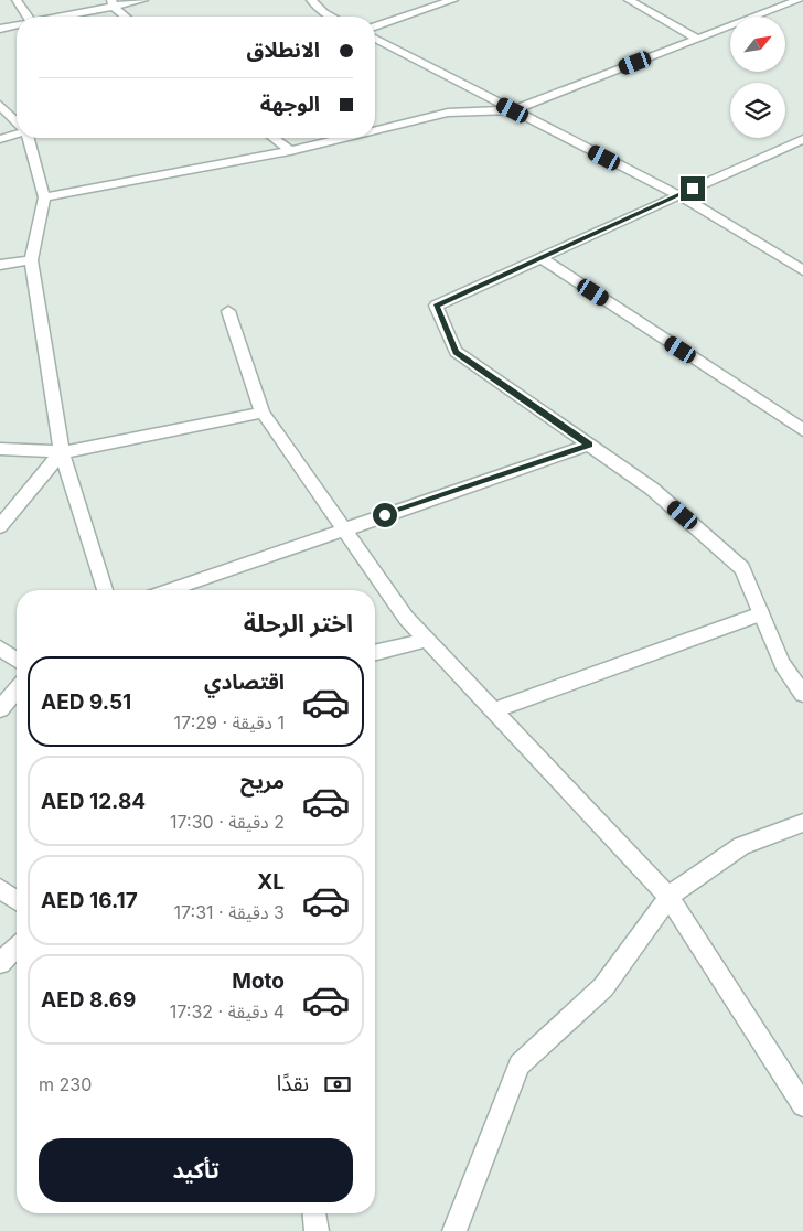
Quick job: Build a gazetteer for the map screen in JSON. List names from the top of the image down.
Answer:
{
  "north": "top right",
  "page": {
    "banner": ["الانطلاق", "الوجهة"],
    "heading": "اختر الرحلة",
    "list": [
      {
        "name": "اقتصادي",
        "note": "1 دقيقة · 17:29",
        "value": "AED 9.51"
      },
      {
        "name": "مريح",
        "note": "2 دقيقة · 17:30",
        "value": "AED 12.84"
      },
      {
        "name": "XL",
        "note": "3 دقيقة · 17:31",
        "value": "AED 16.17"
      },
      {
        "name": "Moto",
        "note": "4 دقيقة · 17:32",
        "value": "AED 8.69"
      }
    ],
    "pay": ["نقدًا", "230 m"],
    "buttons": "تأكيد"
  }
}
